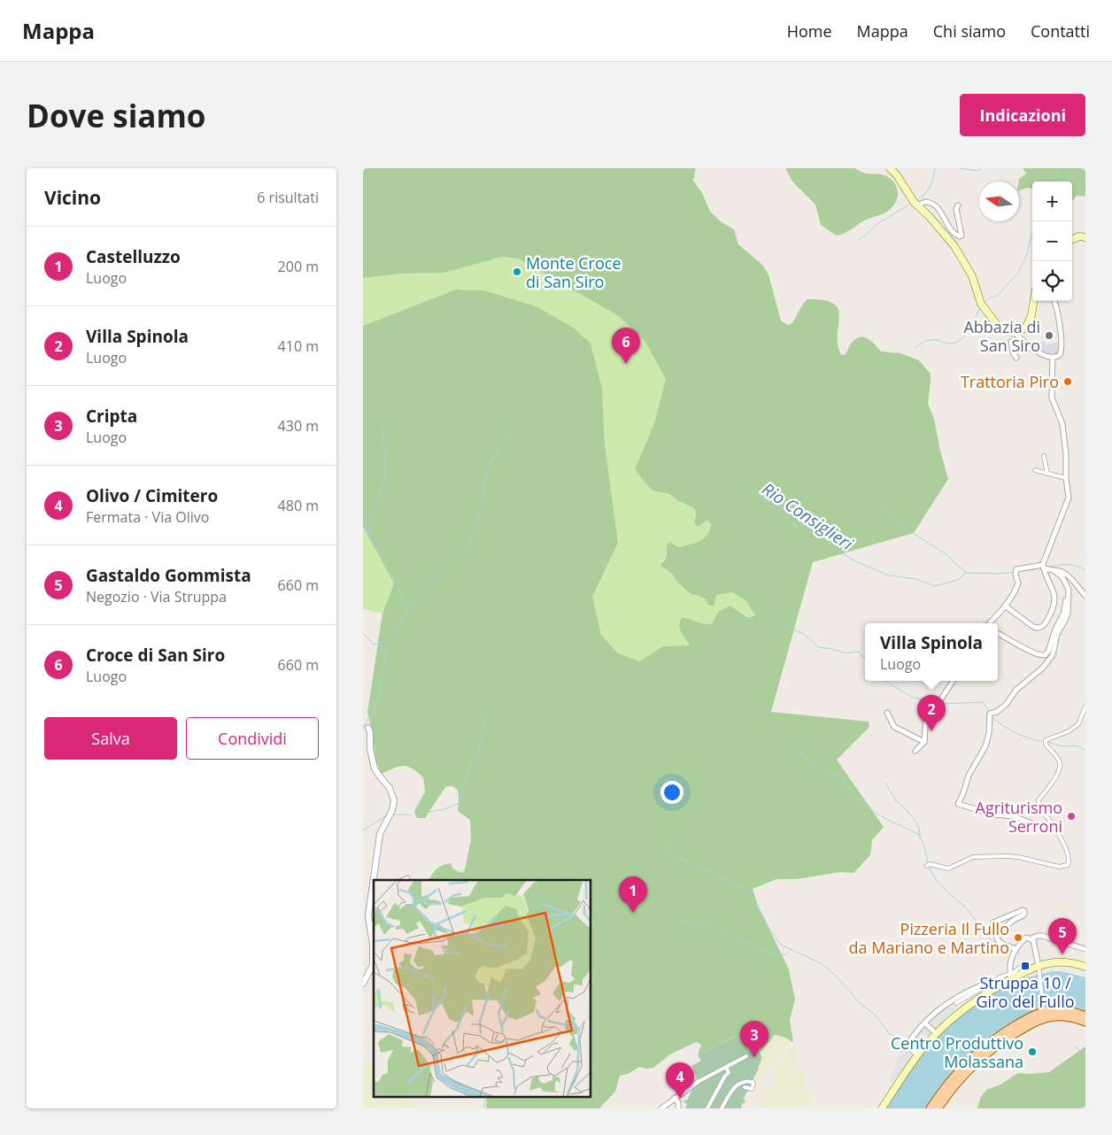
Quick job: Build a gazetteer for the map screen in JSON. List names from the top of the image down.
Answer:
{
  "water": ["Rio Consiglieri"],
  "places": {
    "other": [
      "Monte Croce di San Siro",
      "Abbazia di San Siro",
      "Trattoria Piro",
      "Agriturismo Serroni",
      "Pizzeria Il Fullo da Mariano e Martino",
      "Centro Produttivo Molassana"
    ],
    "transit": ["Struppa 10 / Giro del Fullo"]
  },
  "north": "left",
  "page": {
    "header": "Mappa",
    "nav": [
      "Home",
      "Mappa",
      "Chi siamo",
      "Contatti"
    ],
    "buttons": [
      "Indicazioni",
      ["Salva", "Condividi"]
    ],
    "title": "Dove siamo",
    "heading": ["Vicino", "6 risultati"],
    "map_buttons": ["+", "−"],
    "list": [
      {
        "mark": "1",
        "name": "Castelluzzo",
        "note": "Luogo",
        "value": "200 m"
      },
      {
        "mark": "2",
        "name": "Villa Spinola",
        "note": "Luogo",
        "value": "410 m"
      },
      {
        "mark": "3",
        "name": "Cripta",
        "note": "Luogo",
        "value": "430 m"
      },
      {
        "mark": "4",
        "name": "Olivo / Cimitero",
        "note": "Fermata · Via Olivo",
        "value": "480 m"
      },
      {
        "mark": "5",
        "name": "Gastaldo Gommista",
        "note": "Negozio · Via Struppa",
        "value": "660 m"
      },
      {
        "mark": "6",
        "name": "Croce di San Siro",
        "note": "Luogo",
        "value": "660 m"
      }
    ],
    "pins": [
      "6",
      "2",
      "1",
      "5",
      "3",
      "4"
    ],
    "popup": ["Villa Spinola", "Luogo"]
  }
}
